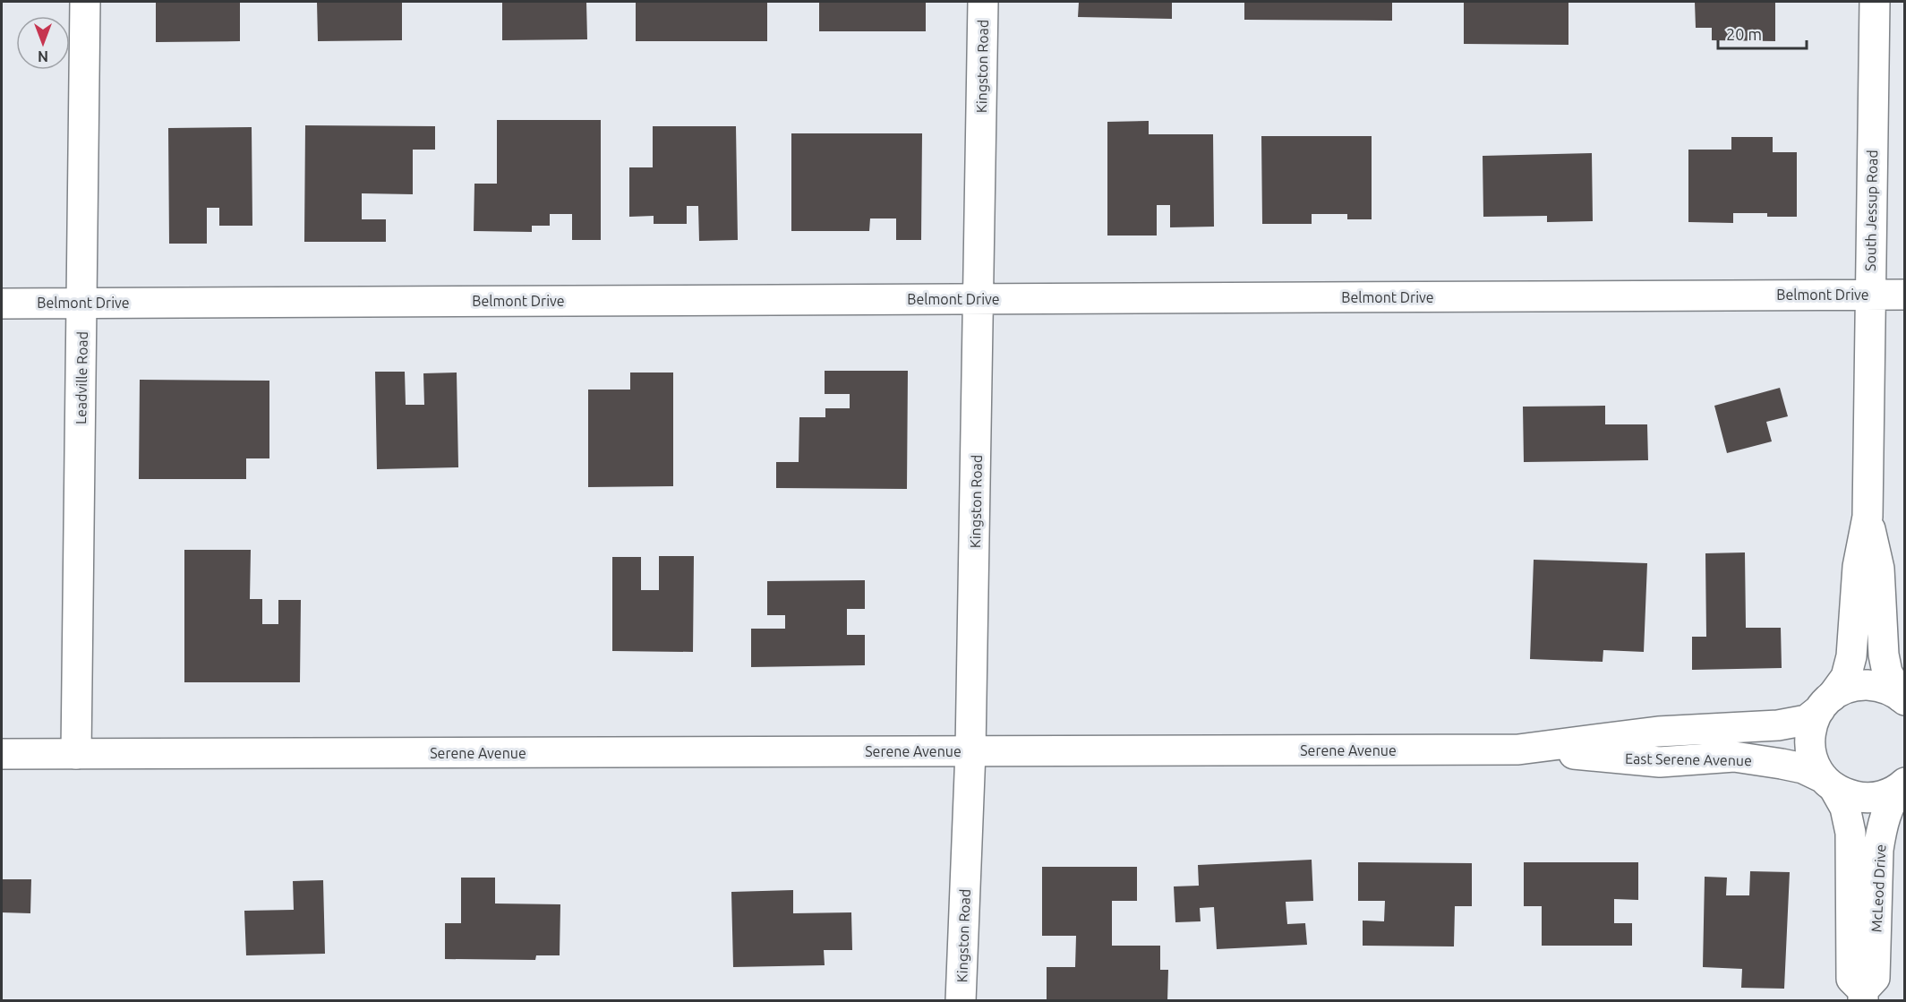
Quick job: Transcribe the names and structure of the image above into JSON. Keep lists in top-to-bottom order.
{
  "streets": {
    "street": [
      "Kingston Road",
      "South Jessup Road",
      "Belmont Drive",
      "Leadville Road",
      "Serene Avenue",
      "East Serene Avenue",
      "McLeod Drive"
    ]
  },
  "crossings": [
    ["Kingston Road", "Belmont Drive"],
    ["Kingston Road", "Serene Avenue"],
    ["South Jessup Road", "Belmont Drive"],
    ["South Jessup Road", "Serene Avenue"],
    ["South Jessup Road", "McLeod Drive"],
    ["Belmont Drive", "Leadville Road"],
    ["Leadville Road", "Serene Avenue"],
    ["Serene Avenue", "East Serene Avenue"],
    ["Serene Avenue", "McLeod Drive"],
    ["East Serene Avenue", "McLeod Drive"]
  ],
  "scale_bar": "20 m",
  "north": "bottom"
}
